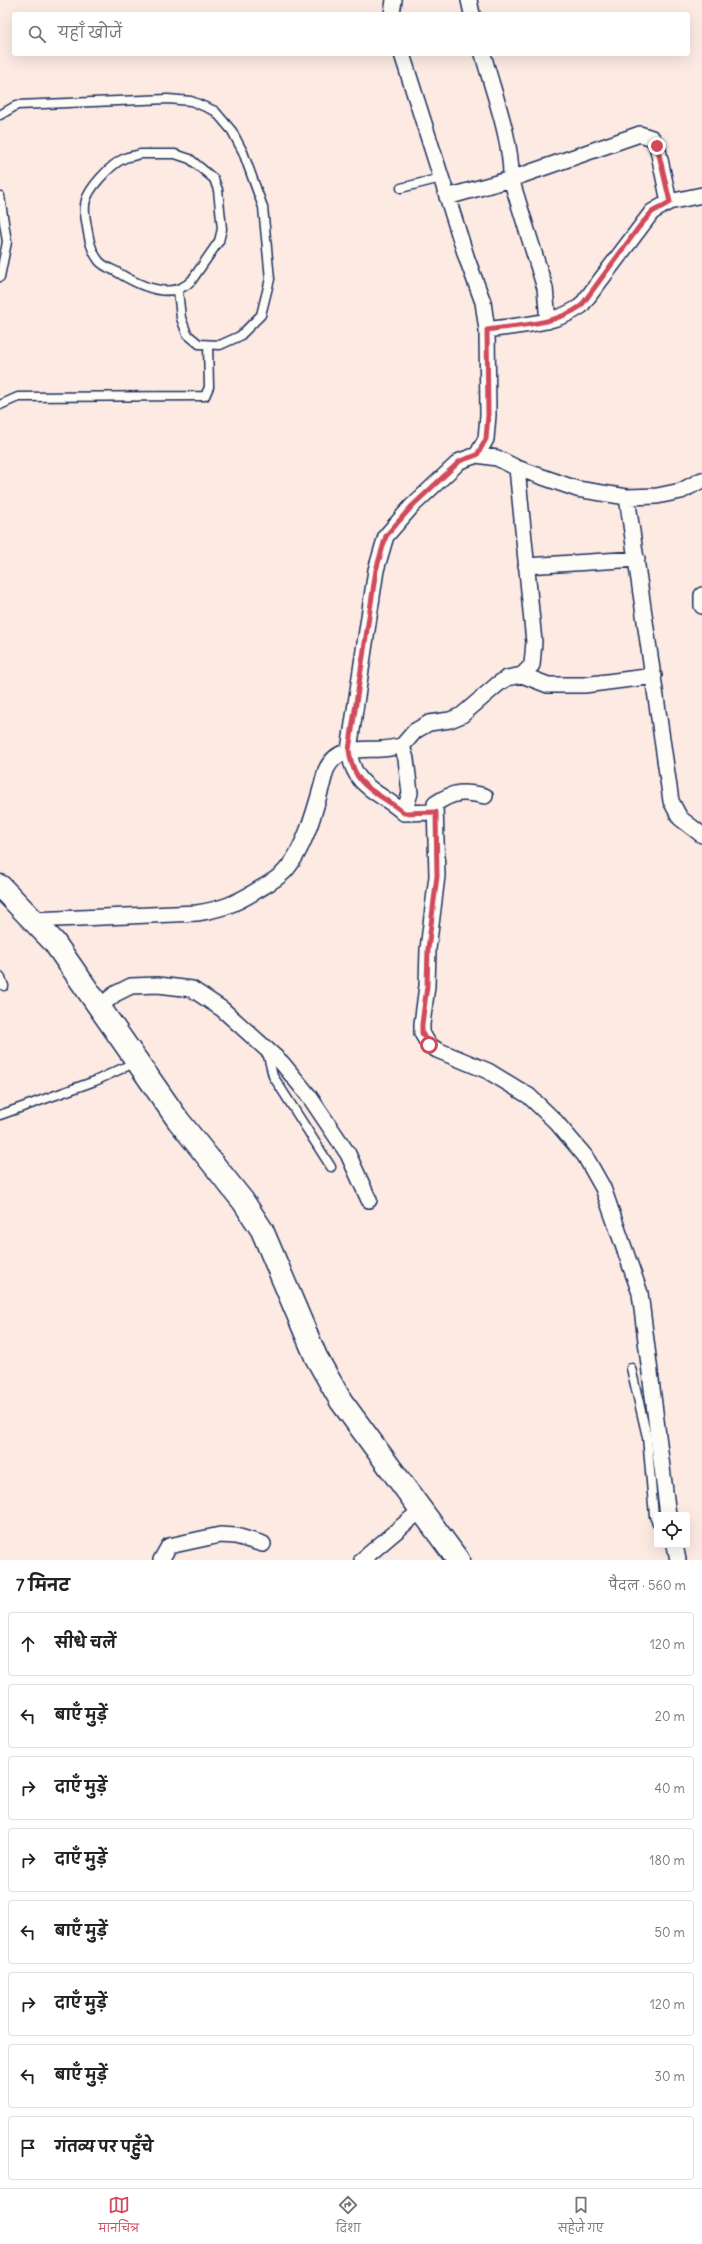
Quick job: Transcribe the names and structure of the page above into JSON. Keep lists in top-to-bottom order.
{
  "page": {
    "search": "यहाँ खोजें",
    "heading": ["7 मिनट", "पैदल · 560 m"],
    "list": [
      ["सीधे चलें", "120 m"],
      ["बाएँ मुड़ें", "20 m"],
      ["दाएँ मुड़ें", "40 m"],
      ["दाएँ मुड़ें", "180 m"],
      ["बाएँ मुड़ें", "50 m"],
      ["दाएँ मुड़ें", "120 m"],
      ["बाएँ मुड़ें", "30 m"],
      "गंतव्य पर पहुँचे"
    ],
    "nav": ["मानचित्र", "दिशा", "सहेजे गए"]
  }
}
